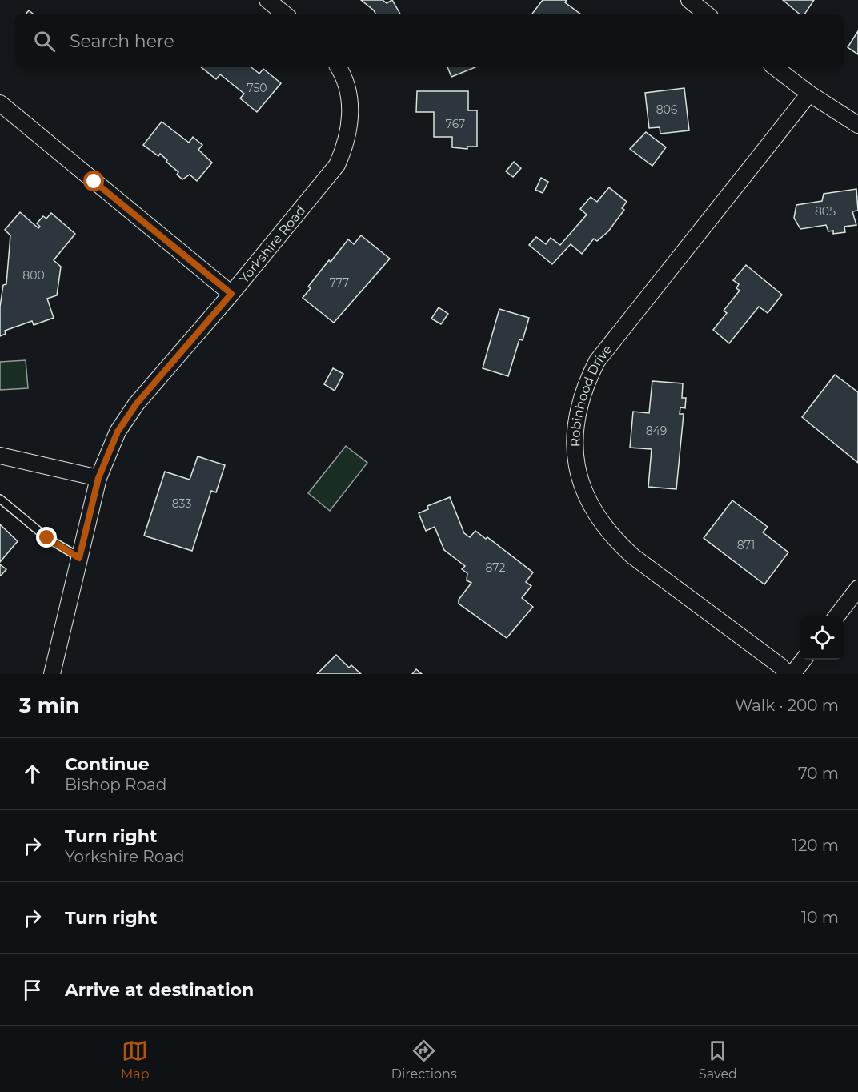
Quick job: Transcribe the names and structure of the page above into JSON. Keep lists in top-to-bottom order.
{
  "streets": {
    "street": ["Yorkshire Road", "Robinhood Drive"]
  },
  "house_numbers": [
    "750",
    "806",
    "767",
    "805",
    "800",
    "777",
    "849",
    "833",
    "871",
    "872"
  ],
  "page": {
    "search": "Search here",
    "heading": ["3 min", "Walk · 200 m"],
    "list": [
      ["Continue", "Bishop Road", "70 m"],
      ["Turn right", "Yorkshire Road", "120 m"],
      ["Turn right", "10 m"],
      "Arrive at destination"
    ],
    "nav": ["Map", "Directions", "Saved"]
  }
}
